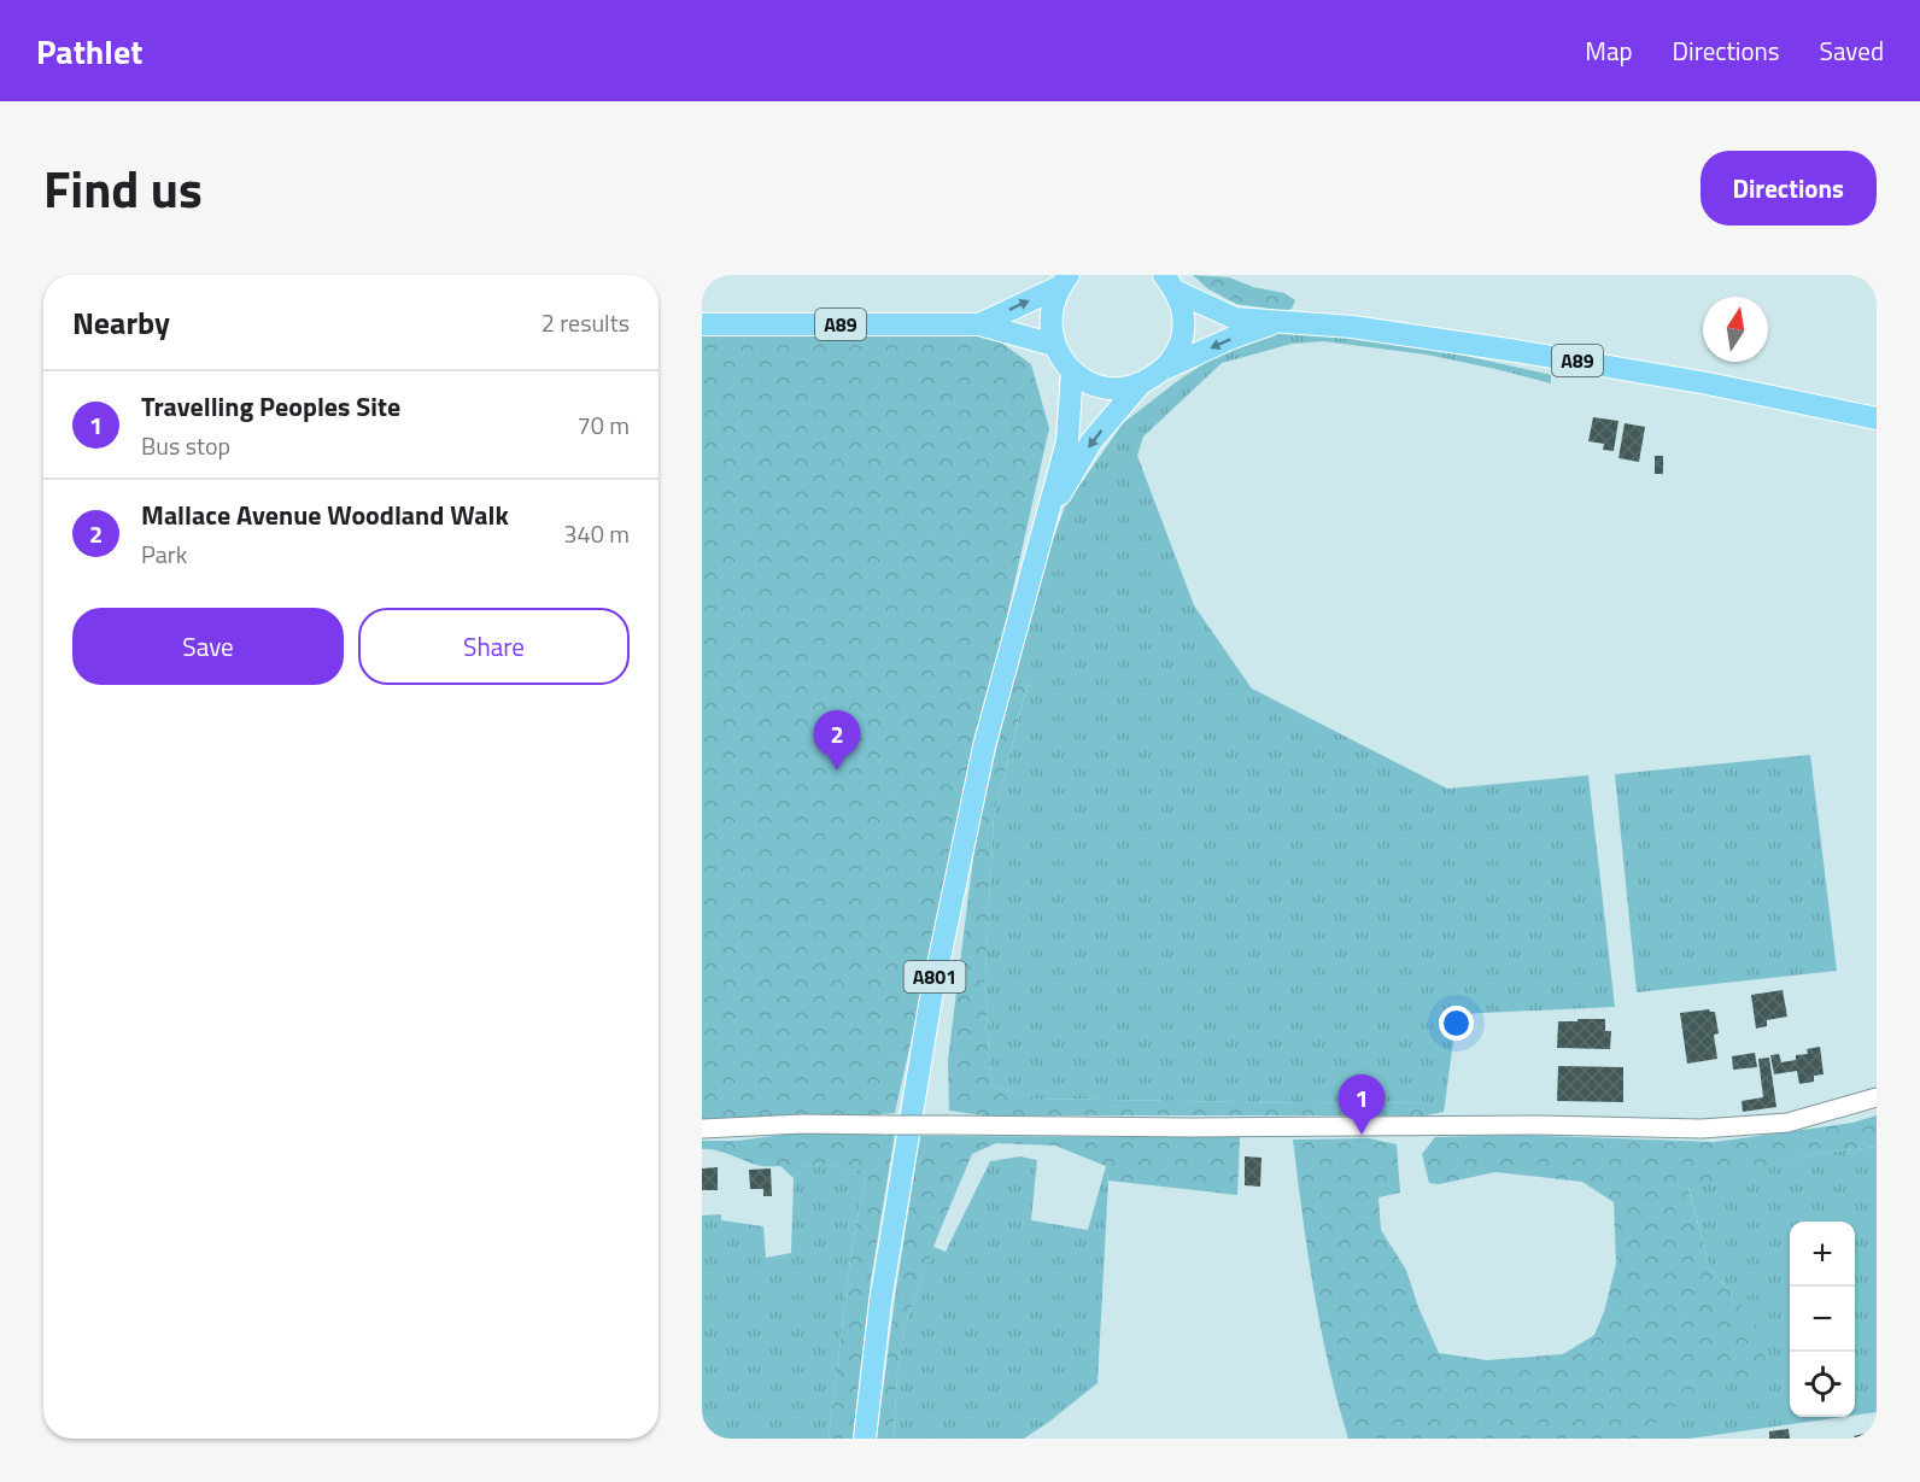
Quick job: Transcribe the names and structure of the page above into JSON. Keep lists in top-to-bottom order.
{
  "streets": {
    "main road": ["A89", "A801"]
  },
  "crossings": [
    ["A89", "A801"]
  ],
  "north": "top",
  "page": {
    "header": "Pathlet",
    "nav": ["Map", "Directions", "Saved"],
    "title": "Find us",
    "buttons": [
      "Directions",
      ["Save", "Share"]
    ],
    "heading": ["Nearby", "2 results"],
    "list": [
      {
        "mark": "1",
        "name": "Travelling Peoples Site",
        "note": "Bus stop",
        "value": "70 m"
      },
      {
        "mark": "2",
        "name": "Mallace Avenue Woodland Walk",
        "note": "Park",
        "value": "340 m"
      }
    ],
    "pins": ["2", "1"],
    "map_buttons": ["+", "−"]
  }
}
